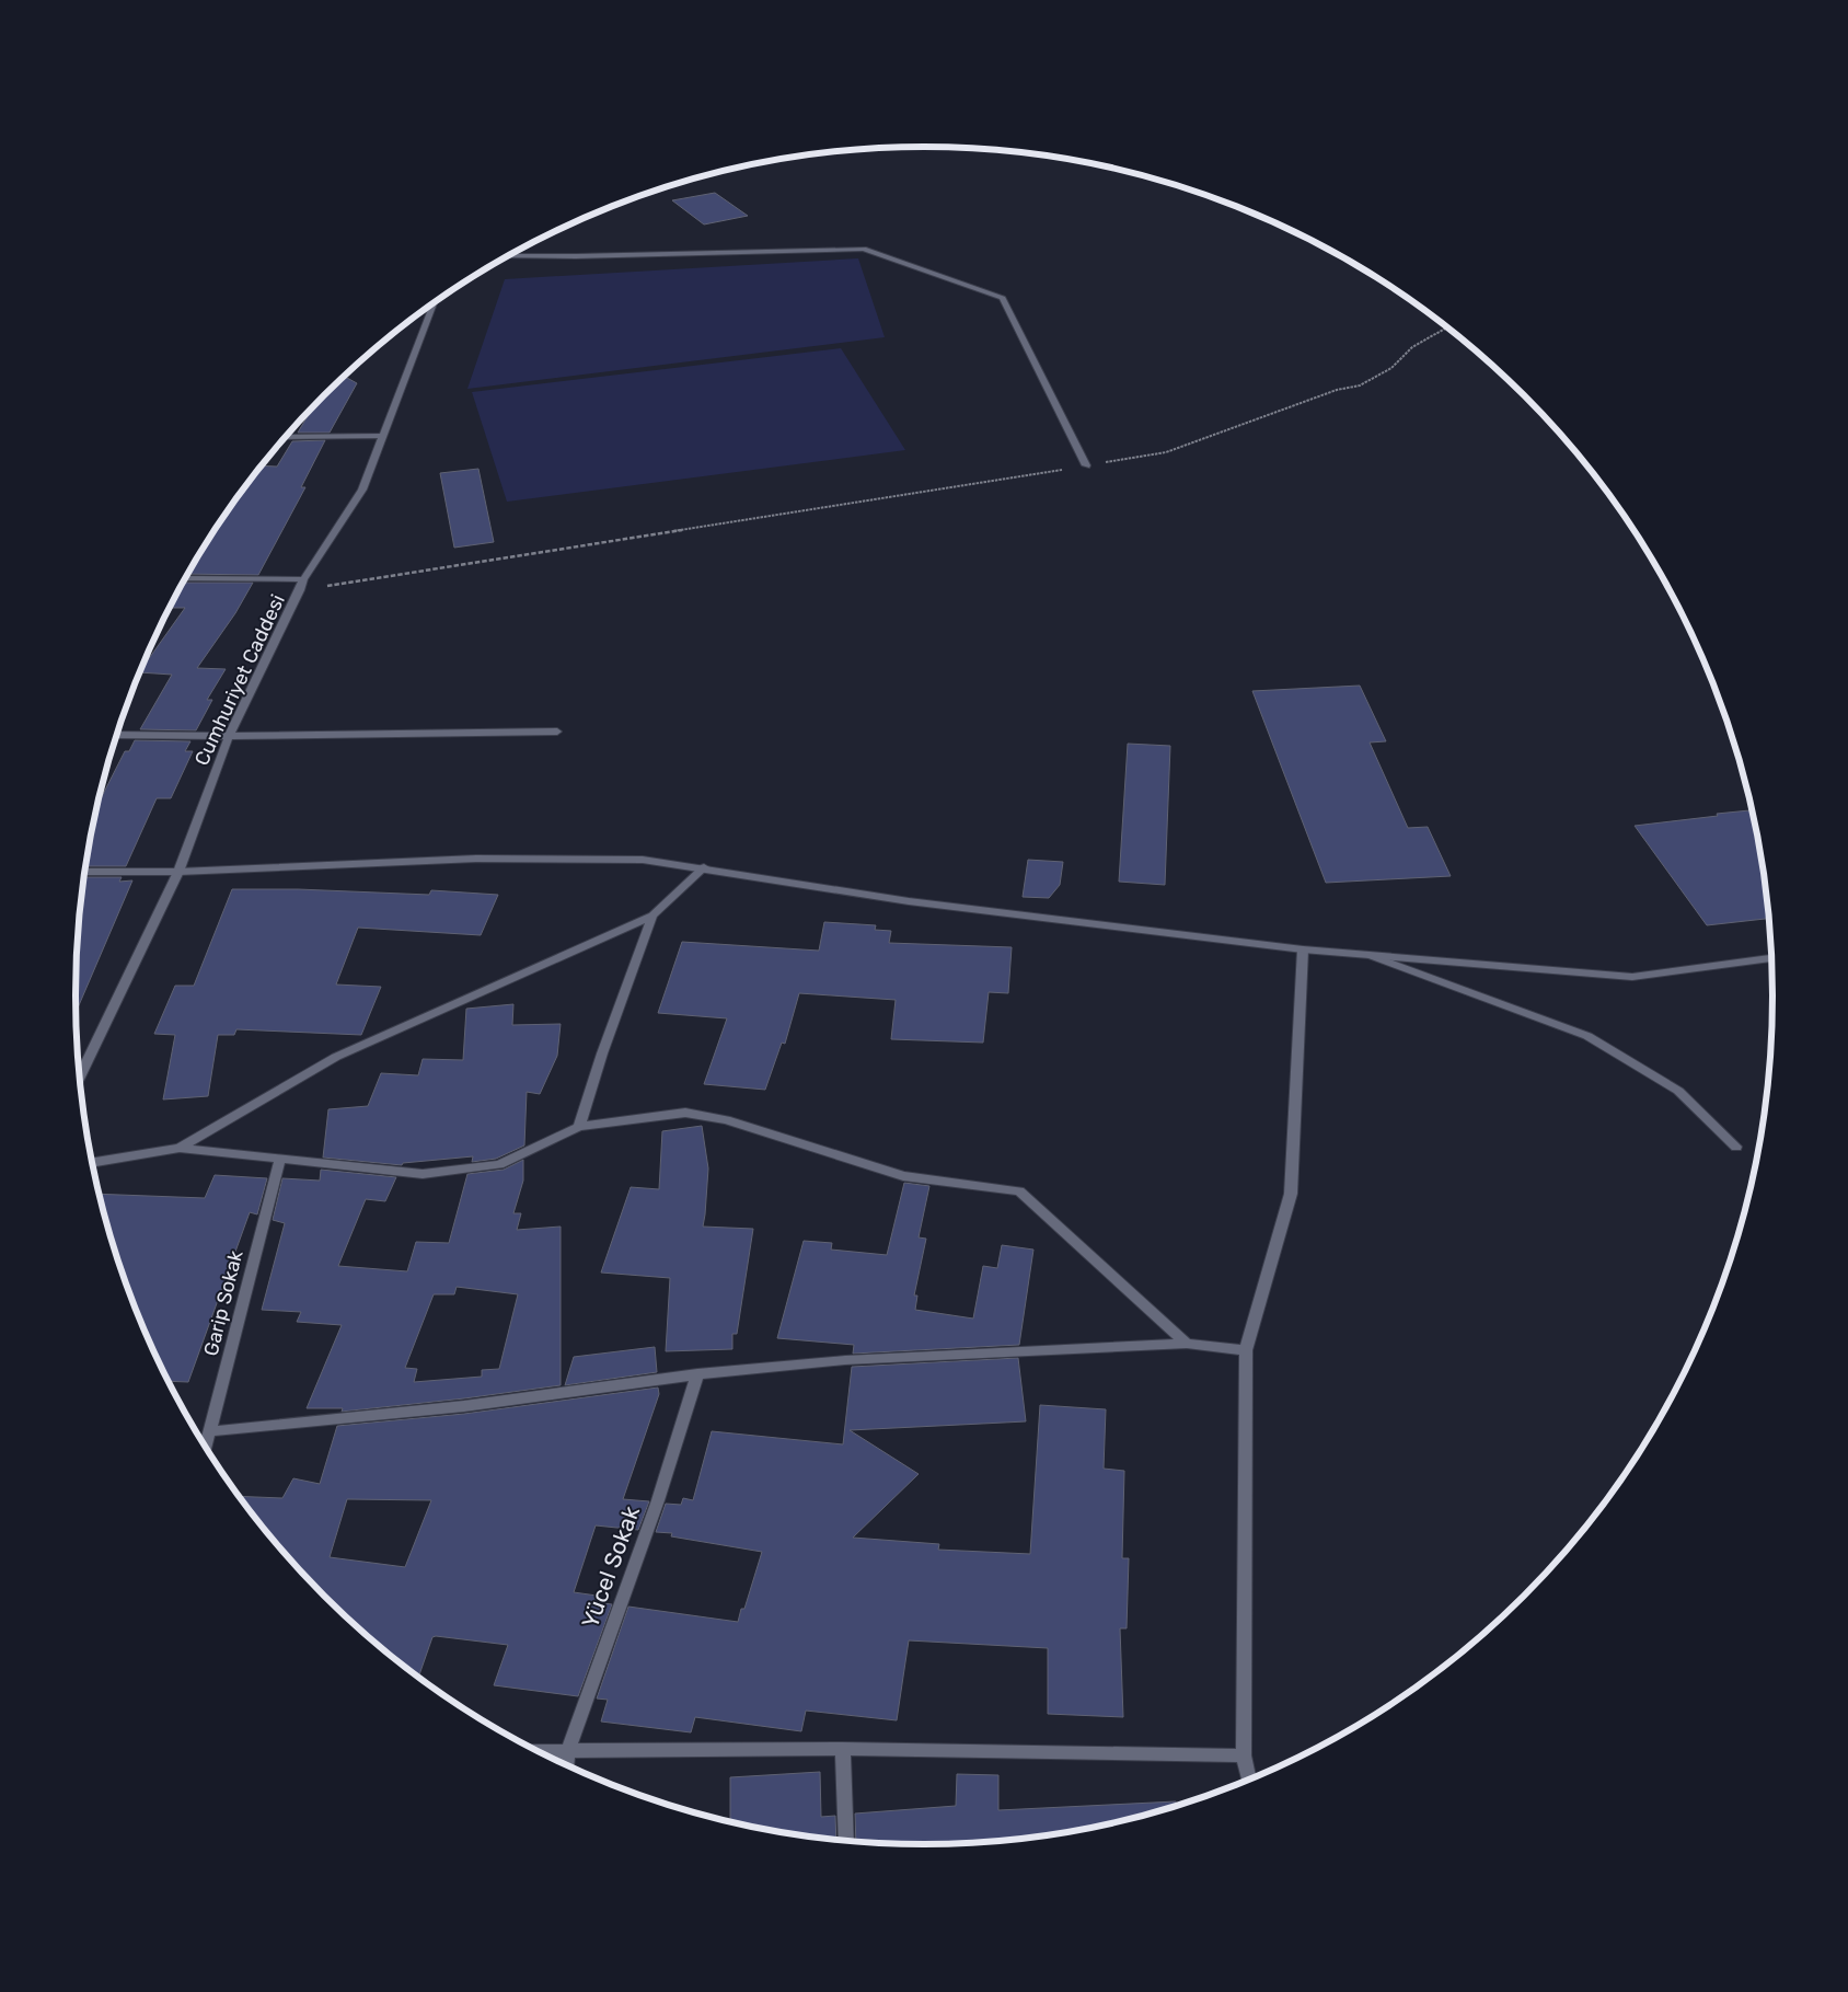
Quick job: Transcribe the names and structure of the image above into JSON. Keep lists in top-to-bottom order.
{
  "streets": {
    "street": ["Cumhuriyet Caddesi", "Garip Sokak", "Yücel Sokak"]
  }
}
